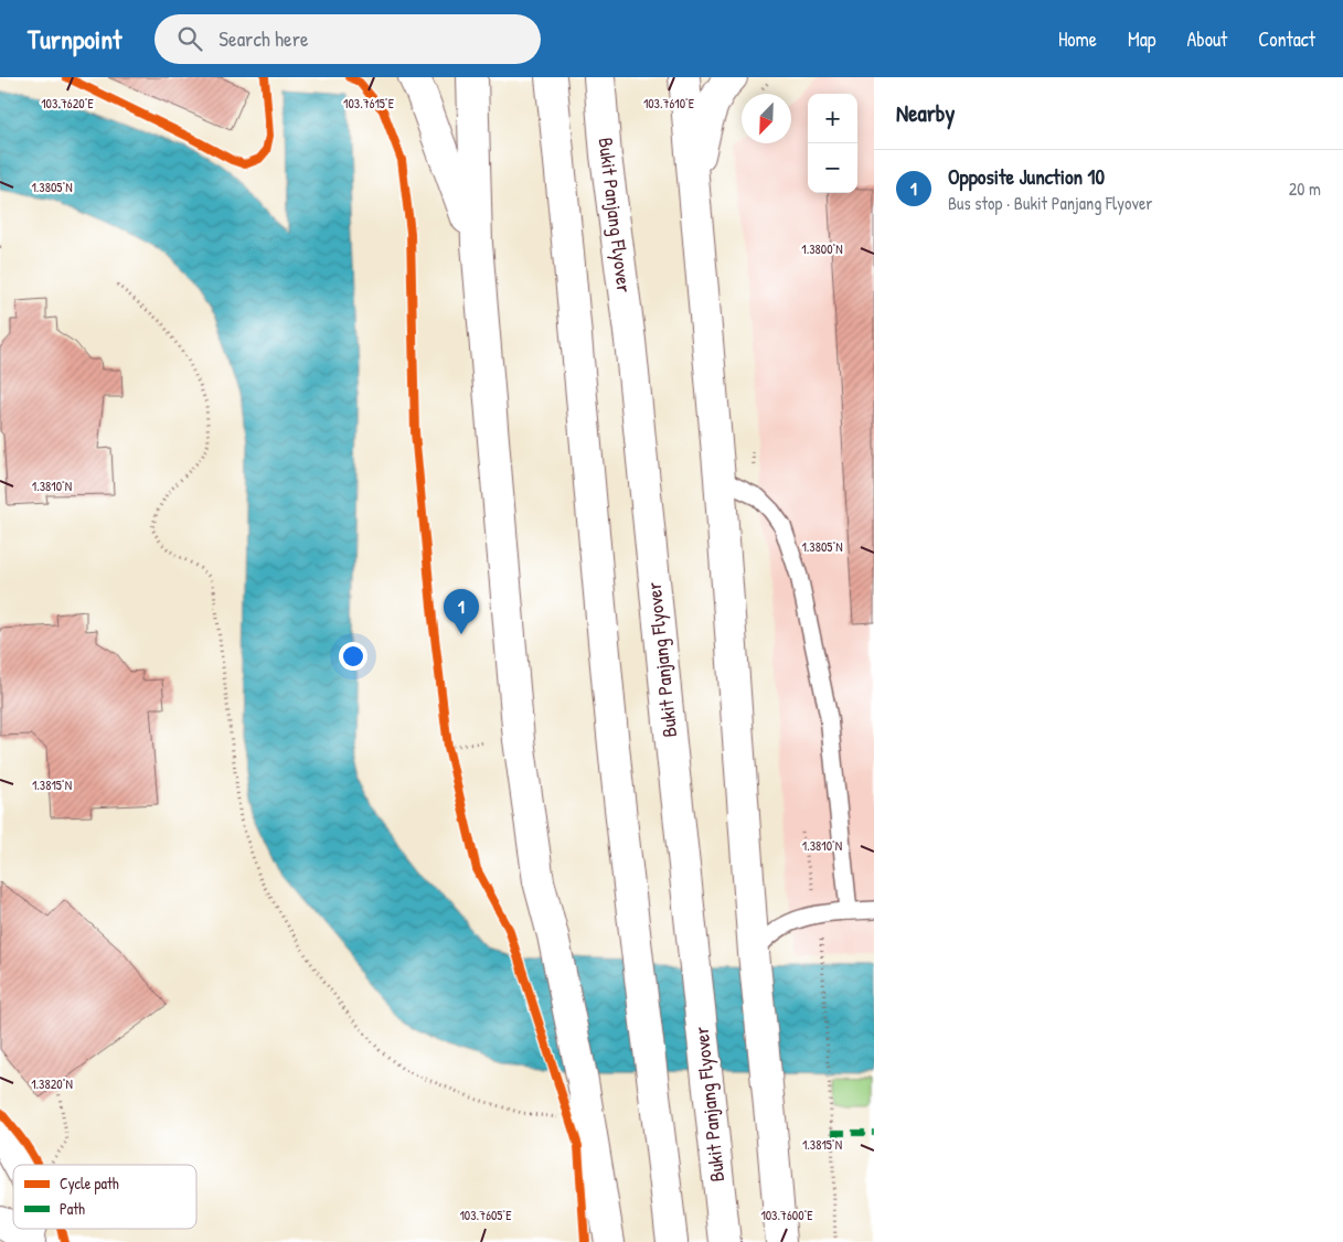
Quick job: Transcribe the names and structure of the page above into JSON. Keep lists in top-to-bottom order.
{
  "streets": {
    "main road": ["Bukit Panjang Flyover"]
  },
  "legend": ["Cycle path", "Path"],
  "north": "bottom left",
  "page": {
    "header": "Turnpoint",
    "search": "Search here",
    "nav": [
      "Home",
      "Map",
      "About",
      "Contact"
    ],
    "heading": "Nearby",
    "map_buttons": ["+", "−"],
    "list": [
      {
        "mark": "1",
        "name": "Opposite Junction 10",
        "note": "Bus stop · Bukit Panjang Flyover",
        "value": "20 m"
      }
    ],
    "pins": "1"
  },
  "coordinates": [
    "103.7620°E",
    "103.7615°E",
    "103.7610°E",
    "1.3805°N",
    "1.3800°N",
    "1.3810°N",
    "1.3815°N",
    "1.3820°N",
    "103.7605°E",
    "103.7600°E"
  ]
}
